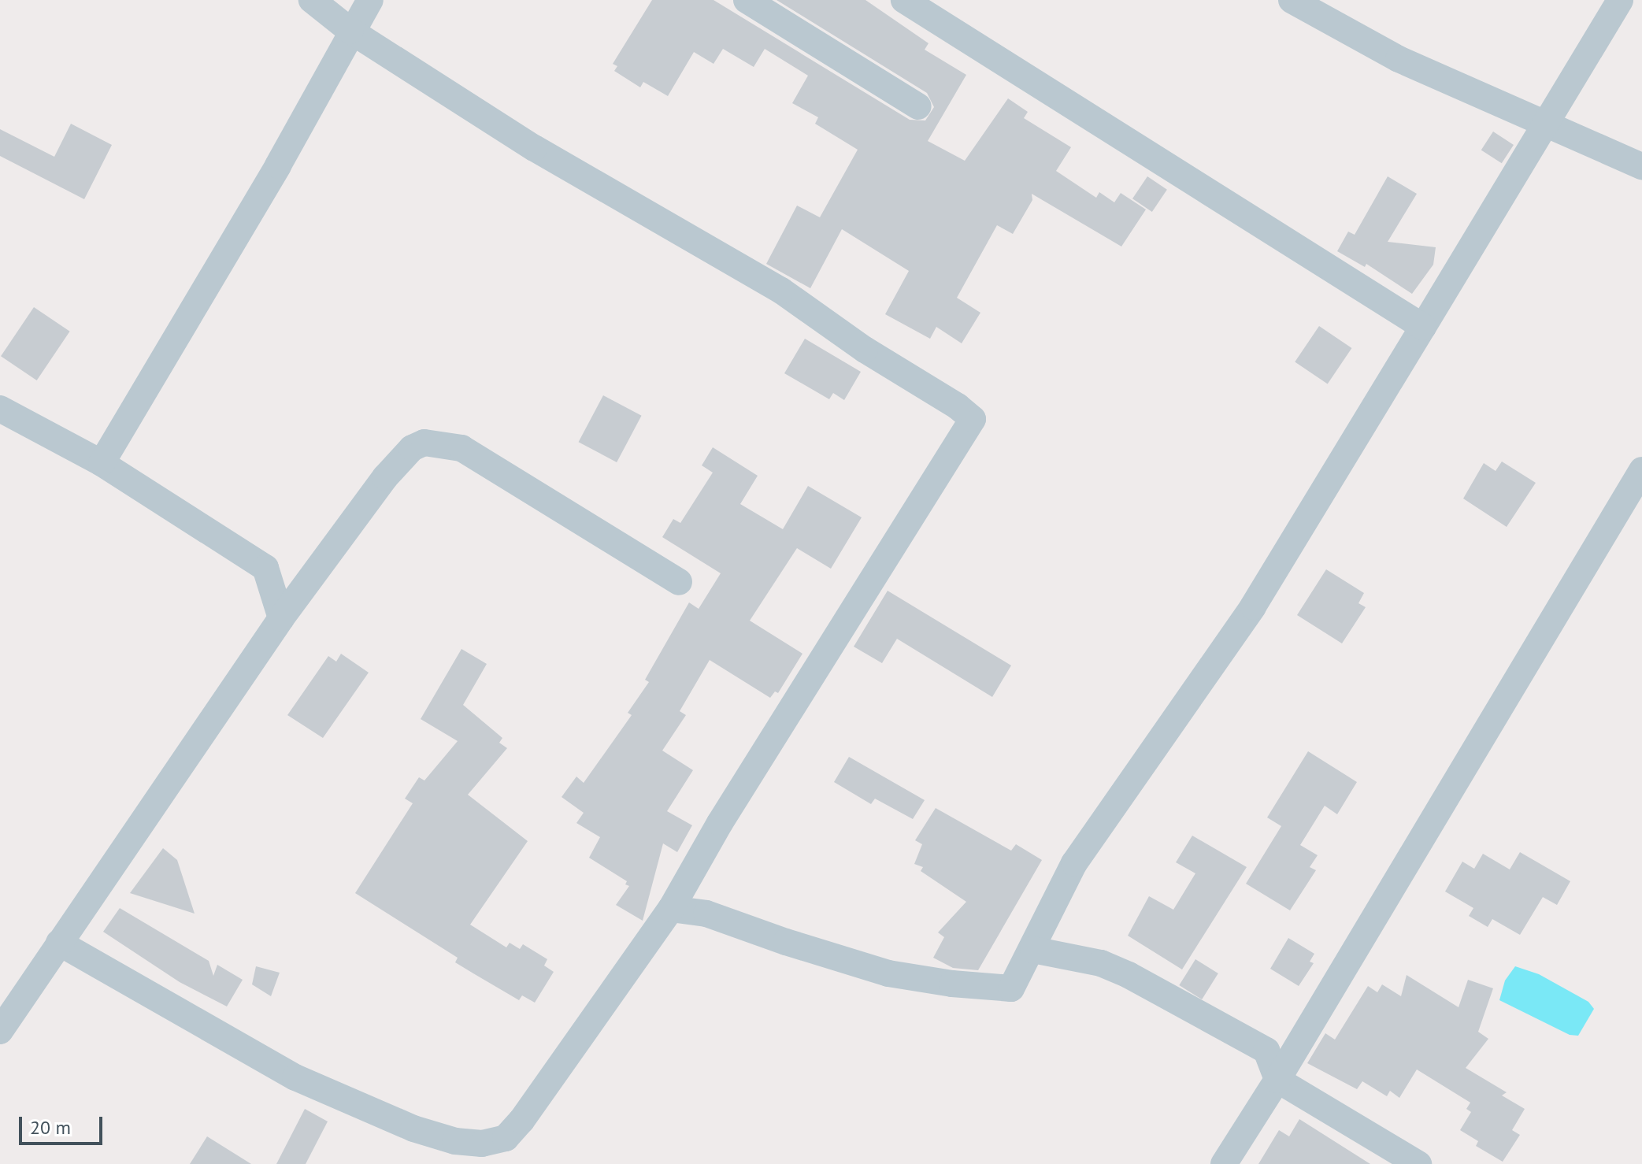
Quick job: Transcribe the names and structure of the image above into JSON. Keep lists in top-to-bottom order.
{
  "scale_bar": "20 m"
}
